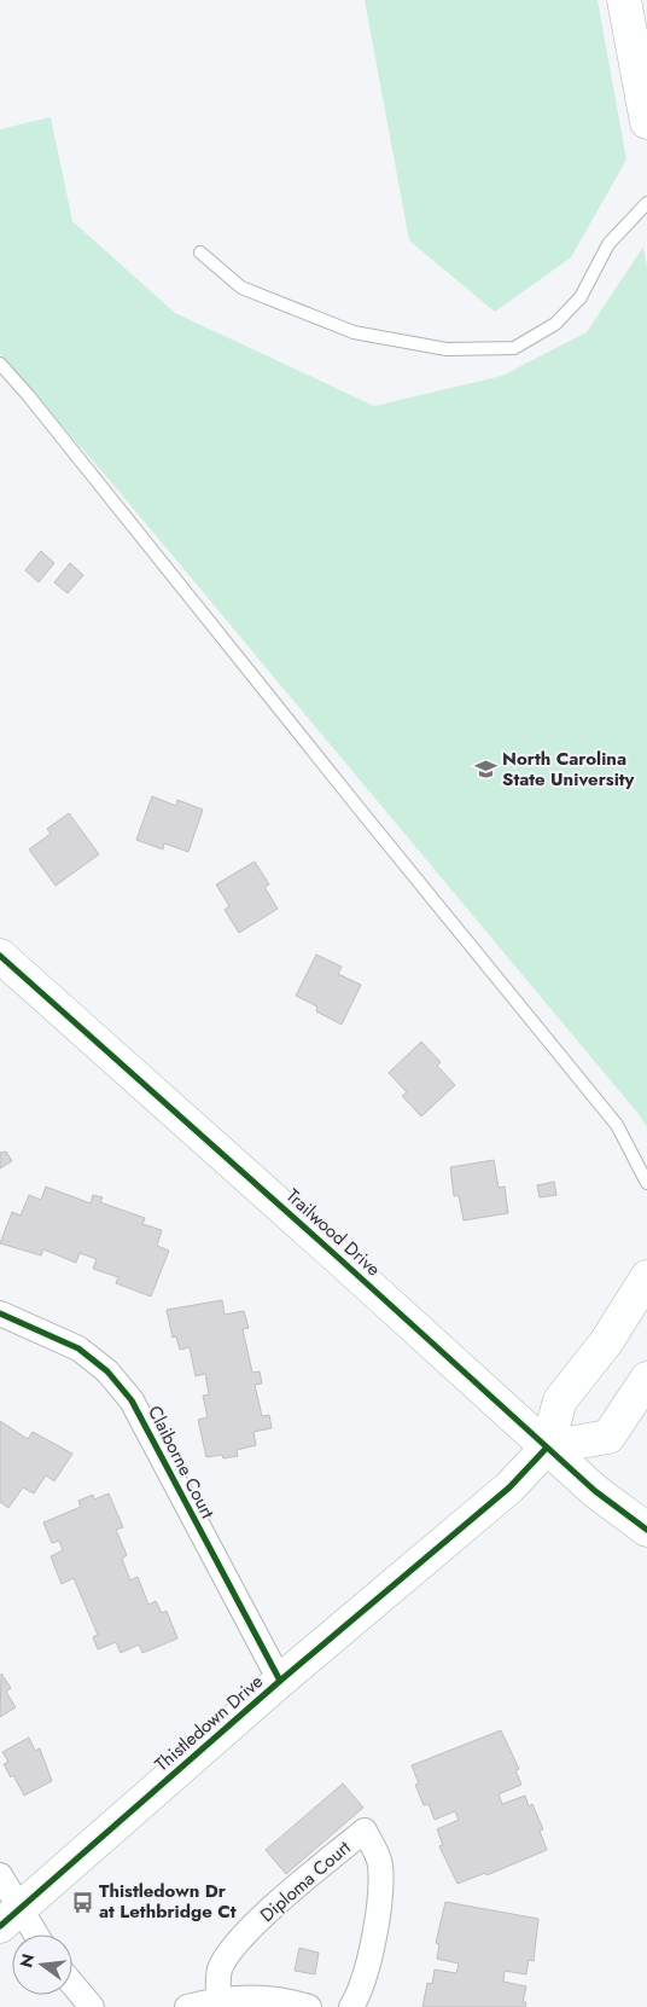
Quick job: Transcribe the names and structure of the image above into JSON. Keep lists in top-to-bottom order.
{
  "streets": {
    "main road": ["Trailwood Drive", "Thistledown Drive"],
    "street": ["Claiborne Court", "Diploma Court"]
  },
  "crossings": [
    ["Trailwood Drive", "Thistledown Drive"],
    ["Claiborne Court", "Thistledown Drive"]
  ],
  "places": {
    "school or university": ["North Carolina State University"],
    "bus stop": ["Thistledown Dr at Lethbridge Ct"]
  },
  "north": "left"
}
